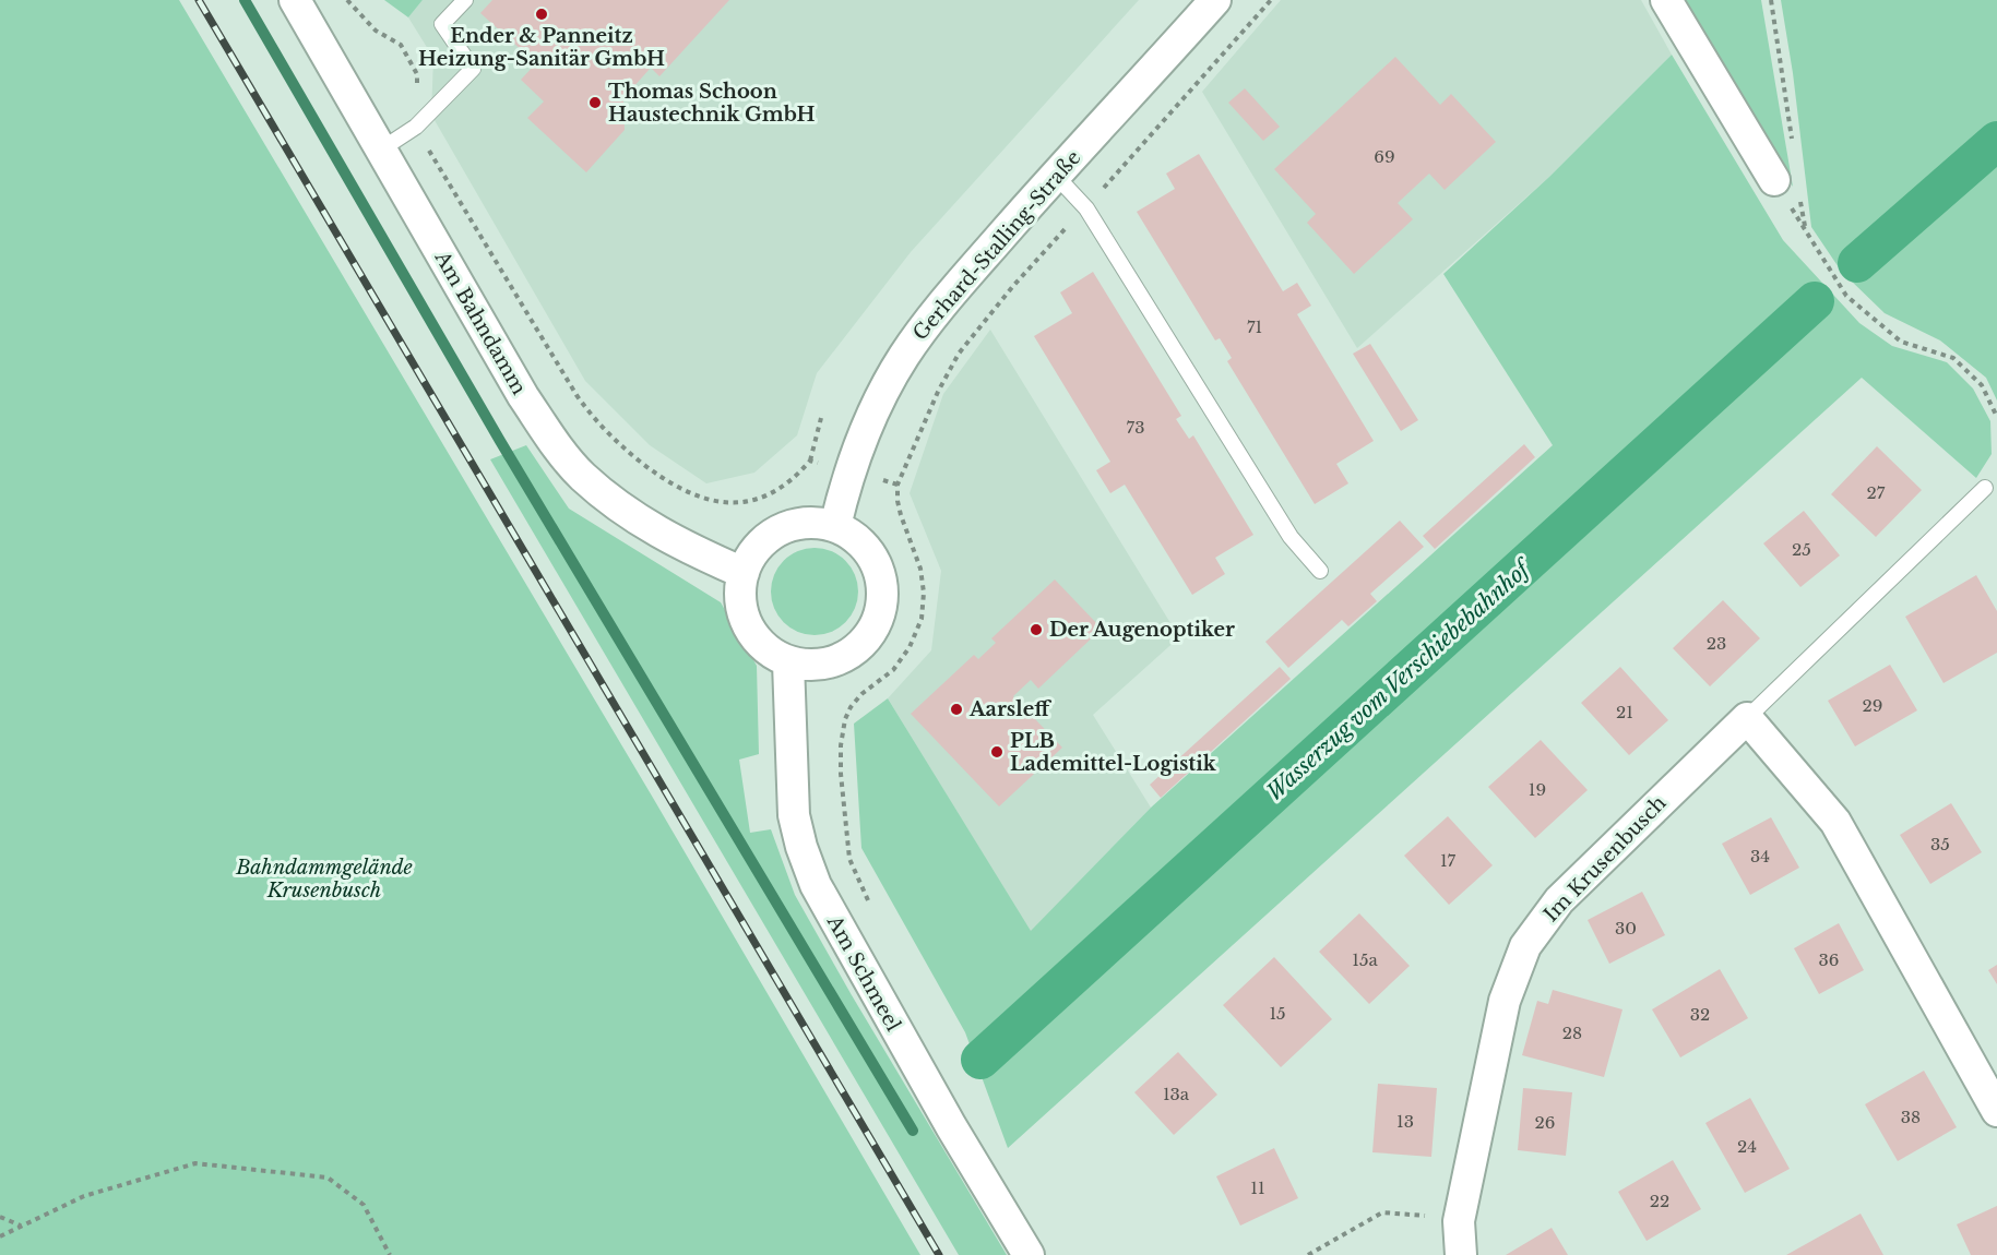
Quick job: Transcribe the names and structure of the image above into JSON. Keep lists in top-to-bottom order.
{
  "streets": {
    "street": [
      "Gerhard-Stalling-Straße",
      "Am Bahndamm",
      "Im Krusenbusch",
      "Am Schmeel"
    ]
  },
  "crossings": [
    ["Gerhard-Stalling-Straße", "Am Bahndamm"],
    ["Gerhard-Stalling-Straße", "Am Schmeel"],
    ["Am Bahndamm", "Am Schmeel"]
  ],
  "water": ["Wasserzug vom Verschiebebahnhof"],
  "parks": ["Bahndammgelände Krusenbusch"],
  "places": [
    "Ender & Panneitz Heizung-Sanitär GmbH",
    "Thomas Schoon Haustechnik GmbH",
    "Der Augenoptiker",
    "Aarsleff",
    "PLB Lademittel-Logistik"
  ],
  "house_numbers": [
    "69",
    "71",
    "73",
    "27",
    "25",
    "23",
    "29",
    "21",
    "19",
    "35",
    "34",
    "17",
    "30",
    "15a",
    "36",
    "15",
    "32",
    "28",
    "13a",
    "38",
    "13",
    "26",
    "24",
    "11",
    "22"
  ]
}
